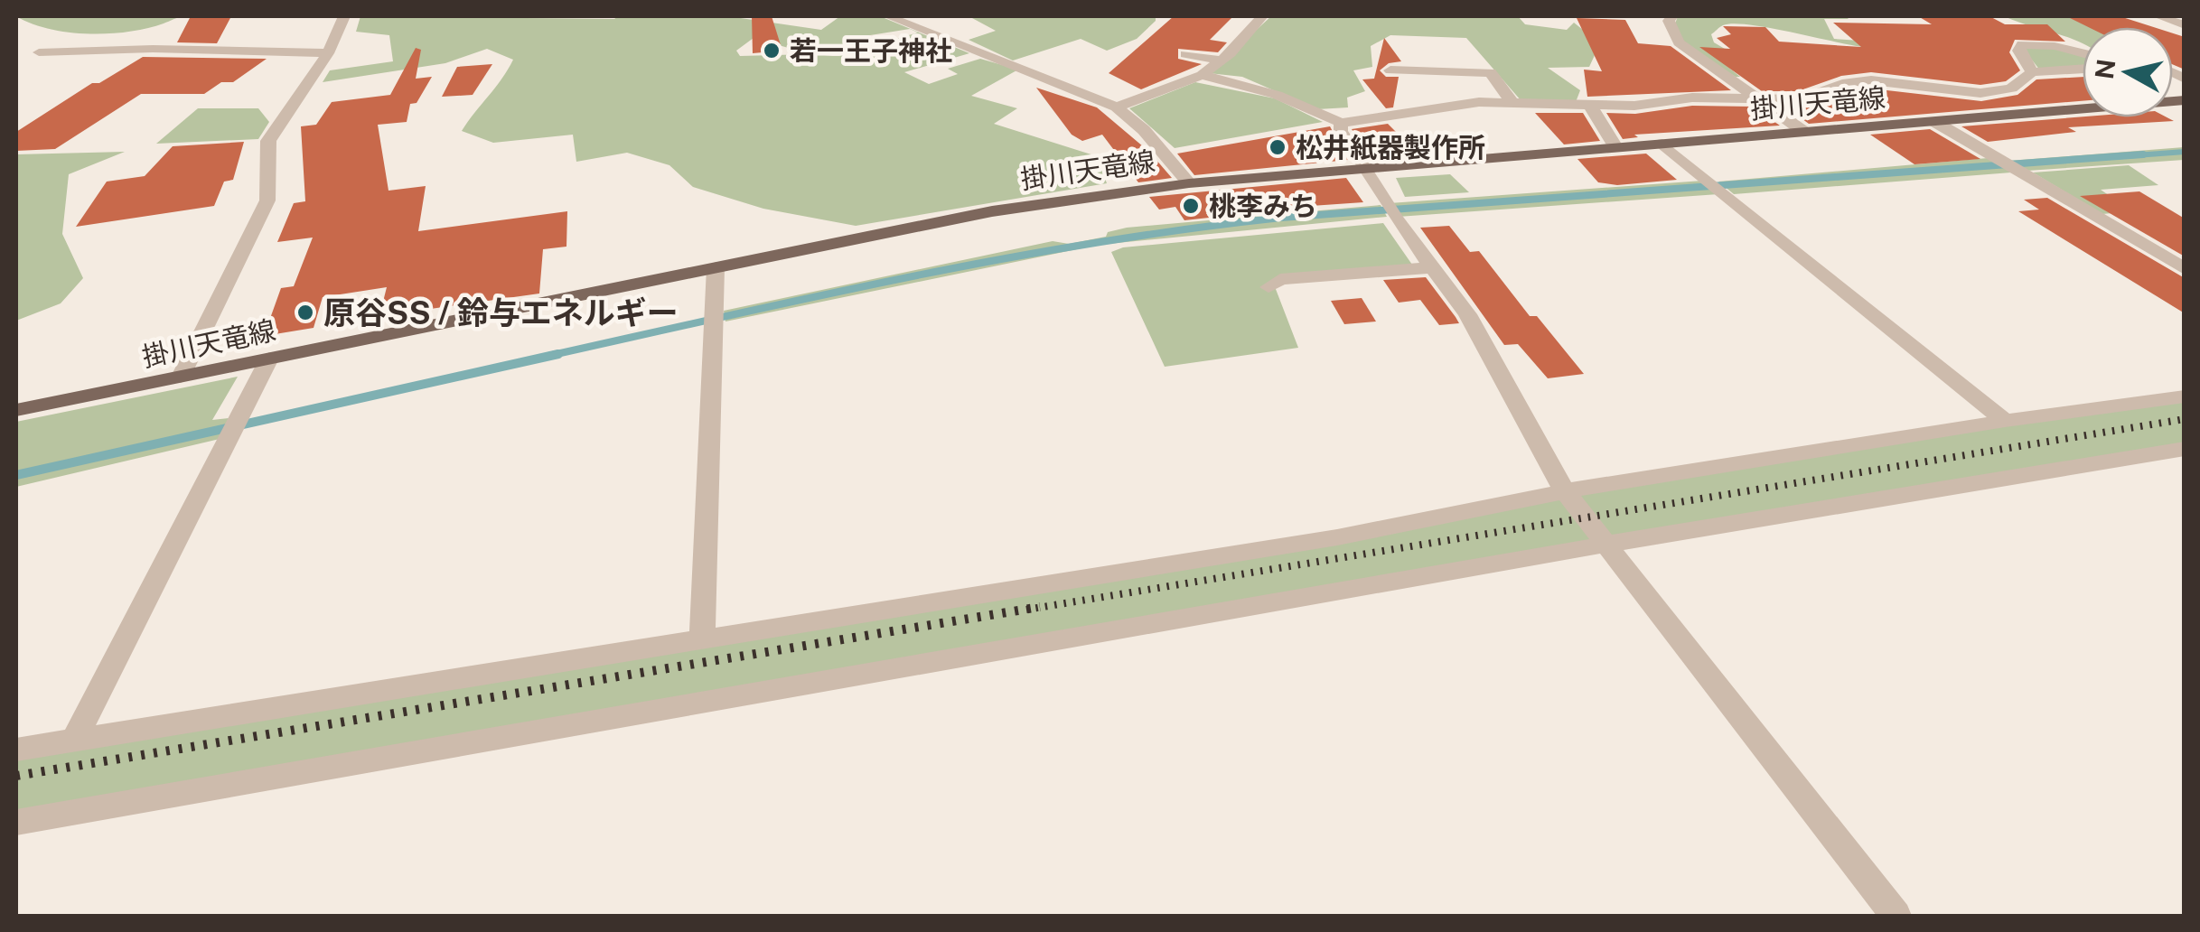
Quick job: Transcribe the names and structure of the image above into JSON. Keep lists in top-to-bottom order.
{
  "streets": {
    "main road": ["掛川天竜線"]
  },
  "places": [
    "若一王子神社",
    "松井紙器製作所",
    "桃李みち",
    "原谷SS / 鈴与エネルギー"
  ],
  "north": "left"
}
